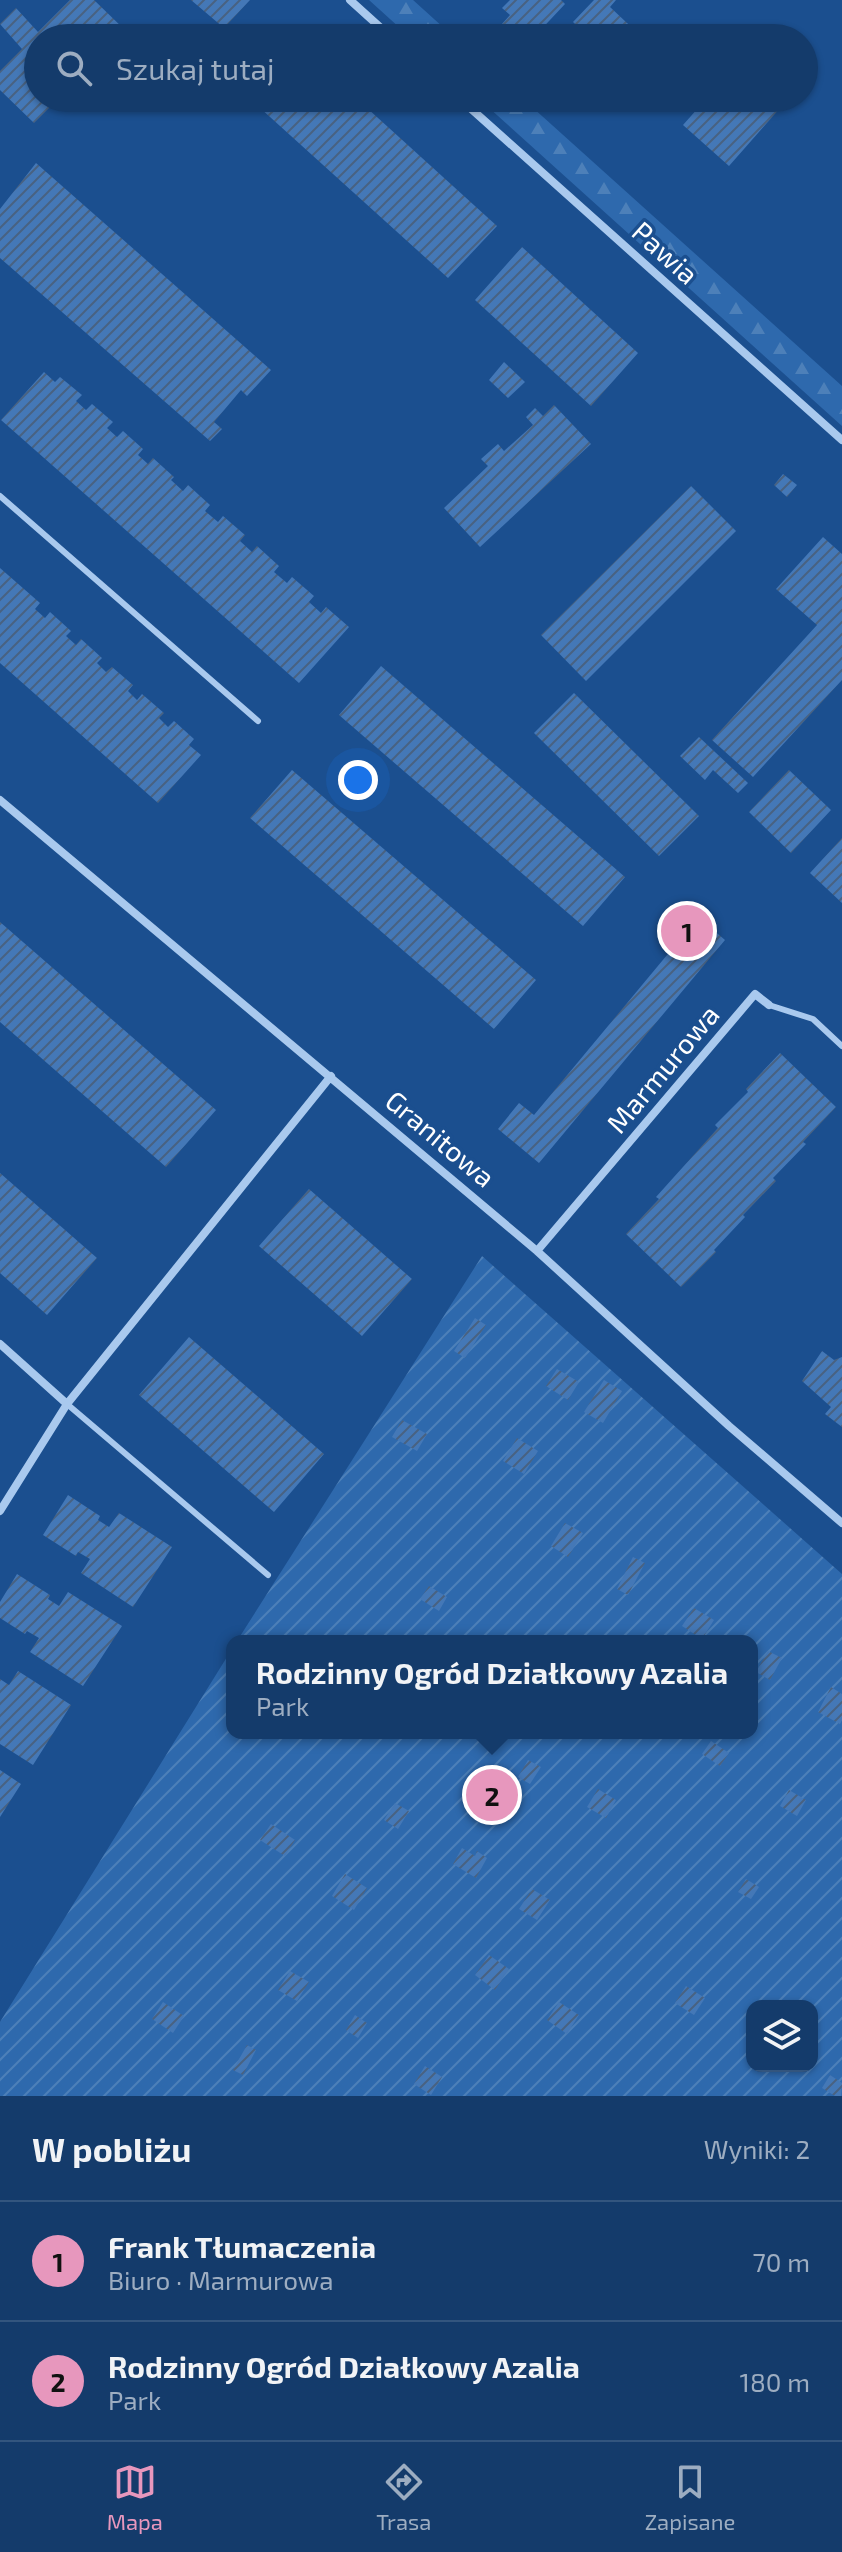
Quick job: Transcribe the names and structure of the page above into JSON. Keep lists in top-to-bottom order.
{
  "streets": {
    "street": ["Pawia", "Marmurowa", "Granitowa"]
  },
  "crossings": [
    ["Marmurowa", "Granitowa"]
  ],
  "page": {
    "search": "Szukaj tutaj",
    "pins": ["1", "2"],
    "popup": ["Rodzinny Ogród Działkowy Azalia", "Park"],
    "heading": ["W pobliżu", "Wyniki: 2"],
    "list": [
      {
        "mark": "1",
        "name": "Frank Tłumaczenia",
        "note": "Biuro · Marmurowa",
        "value": "70 m"
      },
      {
        "mark": "2",
        "name": "Rodzinny Ogród Działkowy Azalia",
        "note": "Park",
        "value": "180 m"
      }
    ],
    "nav": ["Mapa", "Trasa", "Zapisane"]
  }
}
